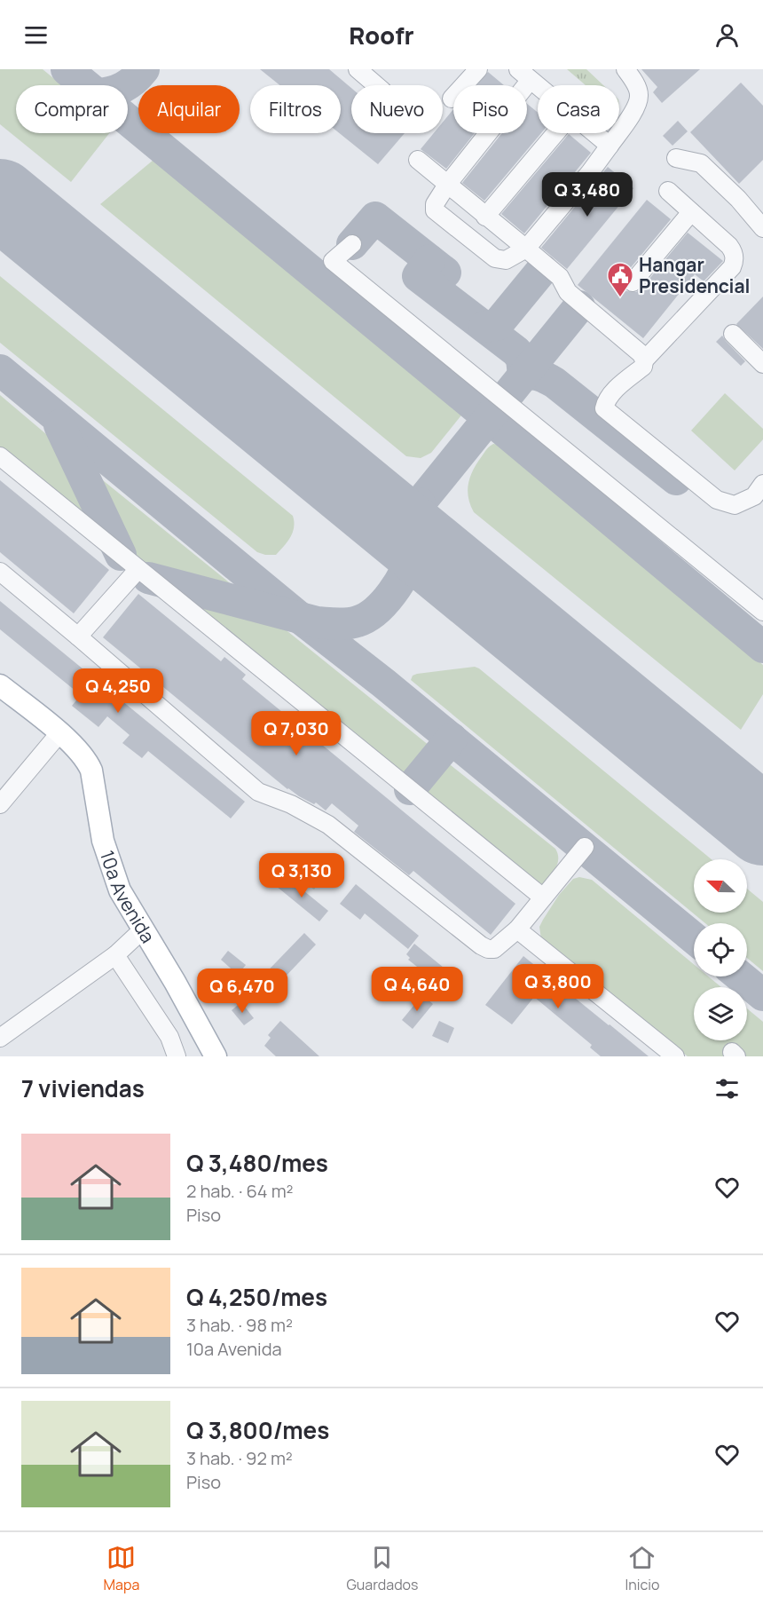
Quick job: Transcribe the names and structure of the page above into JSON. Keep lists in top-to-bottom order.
{
  "streets": {
    "main road": ["10a Avenida"]
  },
  "places": {
    "public building": ["Hangar Presidencial"]
  },
  "north": "left",
  "page": {
    "header": "Roofr",
    "chip": [
      "Comprar",
      "Alquilar",
      "Filtros",
      "Nuevo",
      "Piso",
      "Casa"
    ],
    "price": [
      "Q 3,480",
      "Q 4,250",
      "Q 7,030",
      "Q 3,130",
      "Q 3,800",
      "Q 4,640",
      "Q 6,470"
    ],
    "heading": "7 viviendas",
    "list": [
      {
        "name": "Q 3,480/mes",
        "note": "2 hab. · 64 m² · Piso"
      },
      {
        "name": "Q 4,250/mes",
        "note": "3 hab. · 98 m² · 10a Avenida"
      },
      {
        "name": "Q 3,800/mes",
        "note": "3 hab. · 92 m² · Piso"
      }
    ],
    "tabs": ["Mapa", "Guardados", "Inicio"]
  }
}
